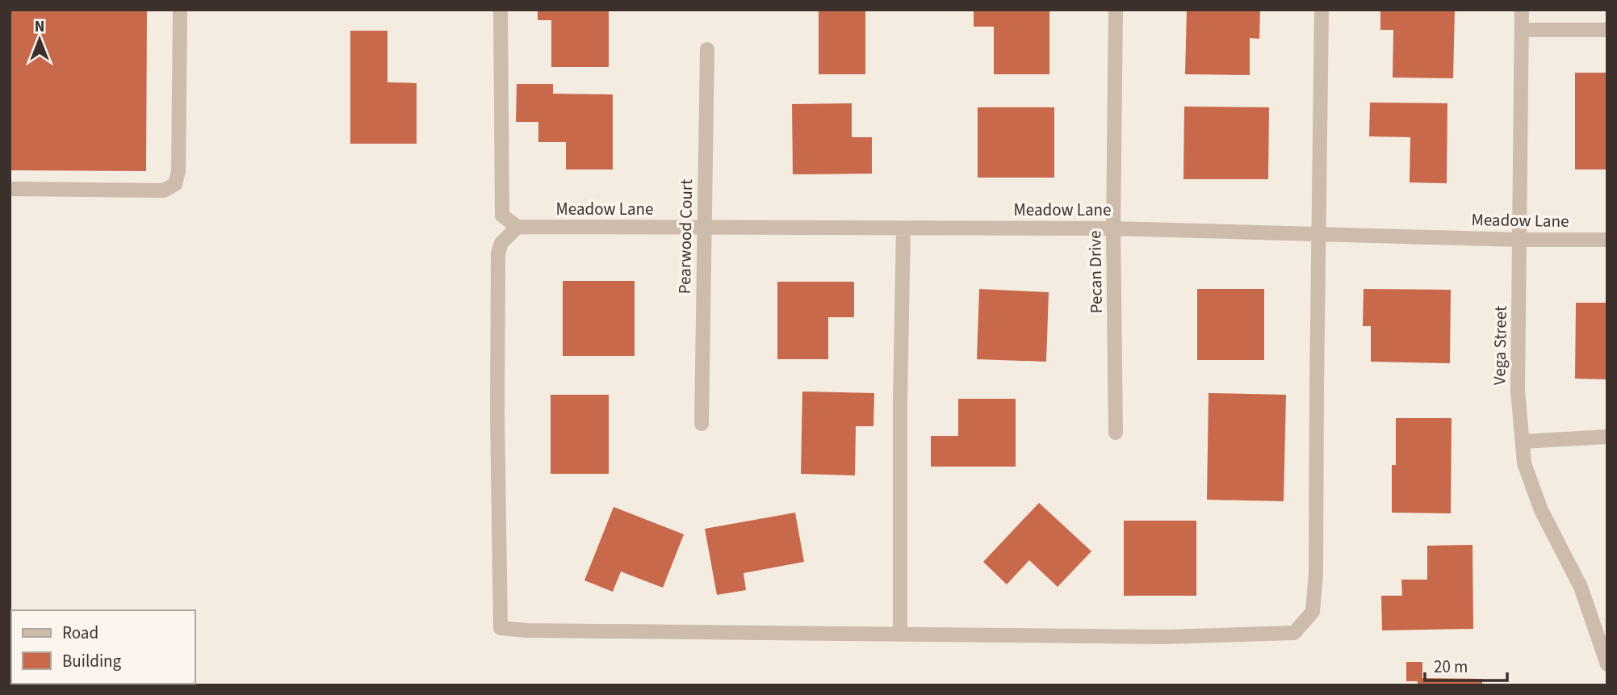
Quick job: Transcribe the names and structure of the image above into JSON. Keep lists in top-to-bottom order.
{
  "streets": {
    "street": [
      "Meadow Lane",
      "Pearwood Court",
      "Pecan Drive",
      "Vega Street"
    ]
  },
  "crossings": [
    ["Meadow Lane", "Pearwood Court"],
    ["Meadow Lane", "Pecan Drive"],
    ["Meadow Lane", "Vega Street"]
  ],
  "legend": ["Road", "Building"],
  "scale_bar": "20 m",
  "north": "top"
}
